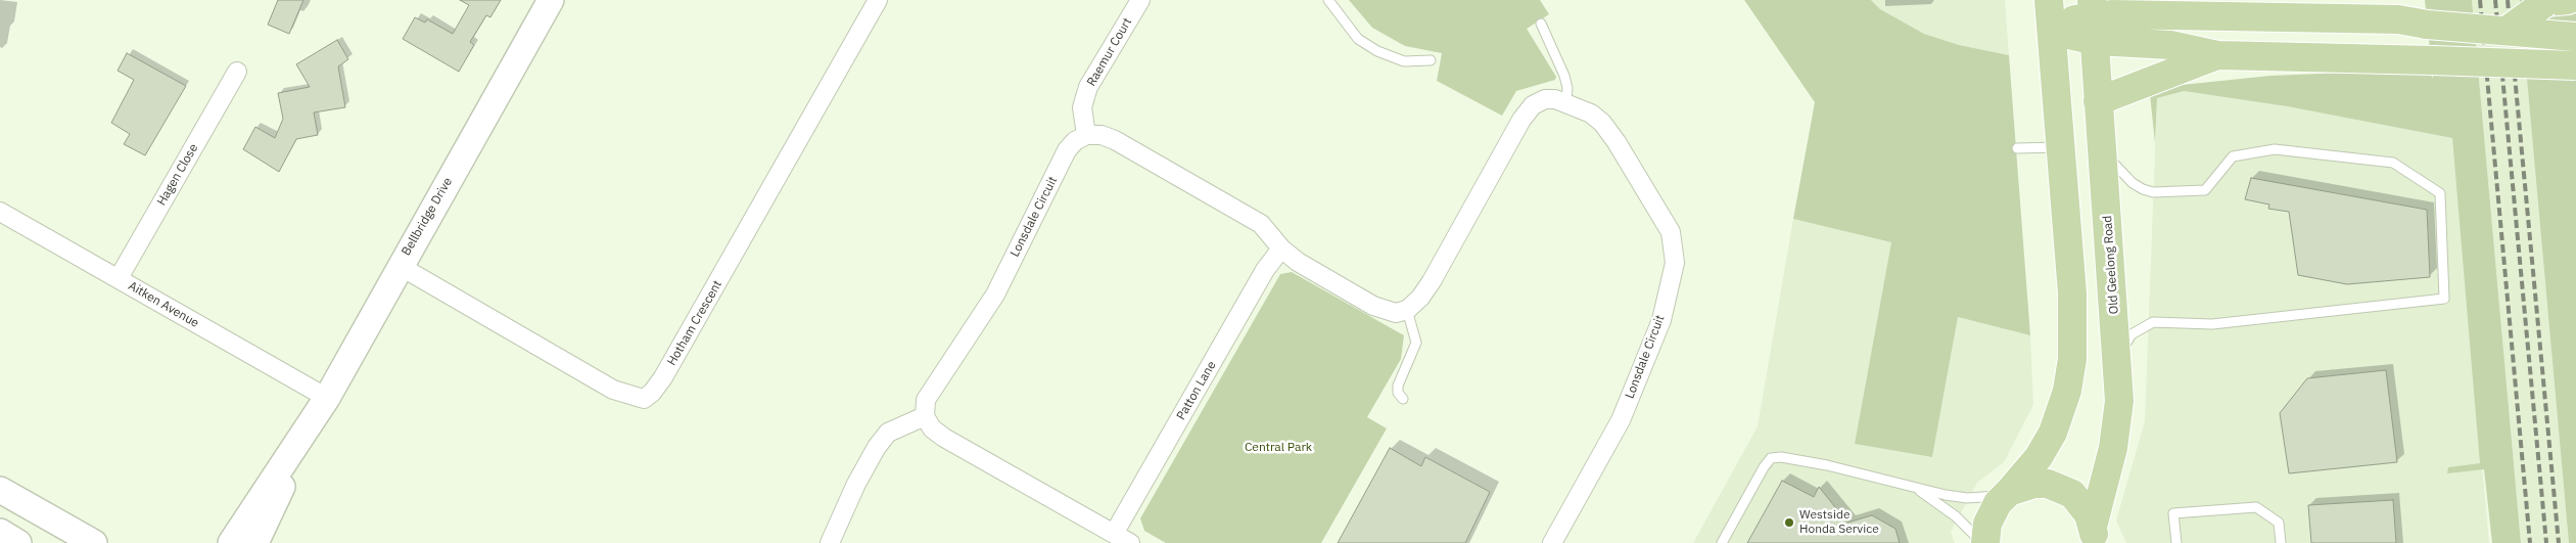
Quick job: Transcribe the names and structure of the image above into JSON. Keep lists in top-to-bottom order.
{
  "streets": {
    "main road": ["Old Geelong Road"],
    "street": [
      "Raemur Court",
      "Hagen Close",
      "Bellbridge Drive",
      "Lonsdale Circuit",
      "Aitken Avenue",
      "Hotham Crescent",
      "Patton Lane"
    ]
  },
  "crossings": [
    ["Raemur Court", "Lonsdale Circuit"],
    ["Hagen Close", "Aitken Avenue"],
    ["Bellbridge Drive", "Aitken Avenue"],
    ["Bellbridge Drive", "Hotham Crescent"]
  ],
  "parks": ["Central Park"],
  "places": ["Westside Honda Service"]
}
